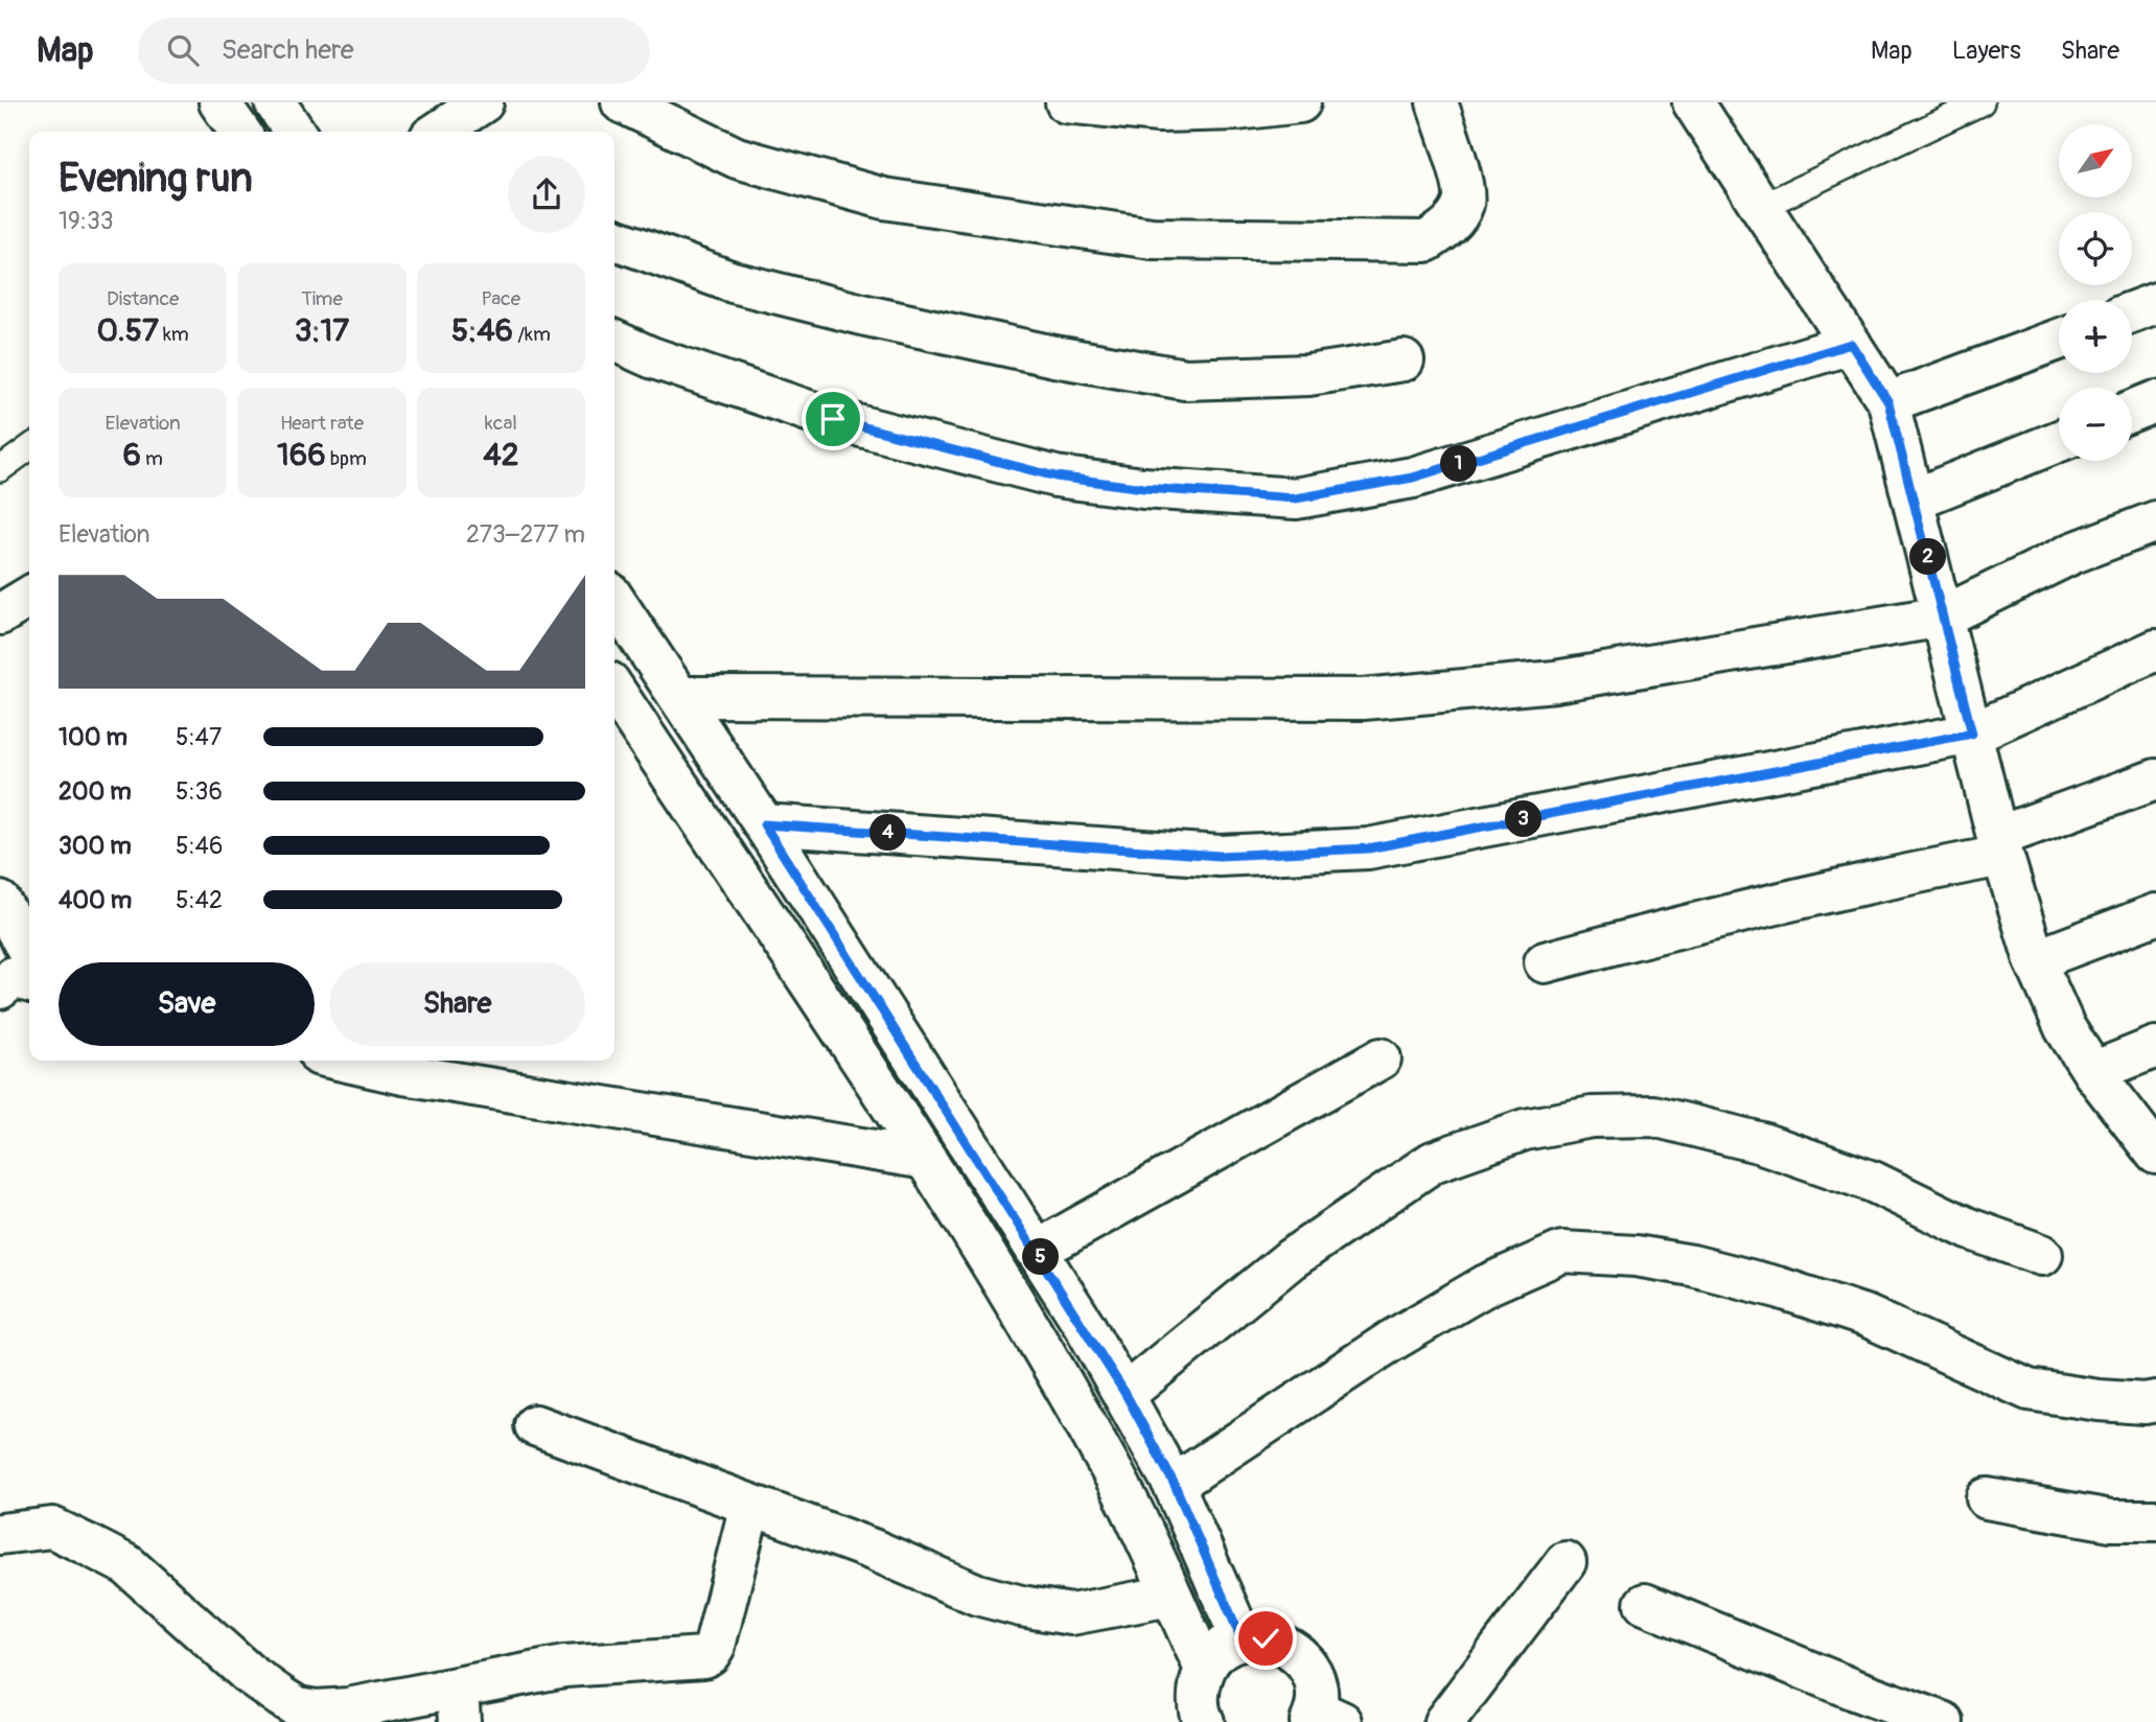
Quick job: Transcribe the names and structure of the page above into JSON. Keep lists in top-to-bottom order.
{
  "north": "top right",
  "page": {
    "header": "Map",
    "search": "Search here",
    "nav": ["Map", "Layers", "Share"],
    "map_buttons": ["+", "−"],
    "heading": ["Evening run", "19:33"],
    "stats": [
      ["Distance", "0.57 km"],
      ["Time", "3:17"],
      ["Pace", "5:46 /km"],
      ["Elevation", "6 m"],
      ["Heart rate", "166 bpm"],
      ["kcal", "42"]
    ],
    "pins": [
      "1",
      "2",
      "3",
      "4",
      "5"
    ],
    "chart": ["Elevation", "273–277 m"],
    "list": [
      {
        "name": "100 m",
        "note": "5:47"
      },
      {
        "name": "200 m",
        "note": "5:36"
      },
      {
        "name": "300 m",
        "note": "5:46"
      },
      {
        "name": "400 m",
        "note": "5:42"
      }
    ],
    "buttons": ["Save", "Share"]
  }
}
